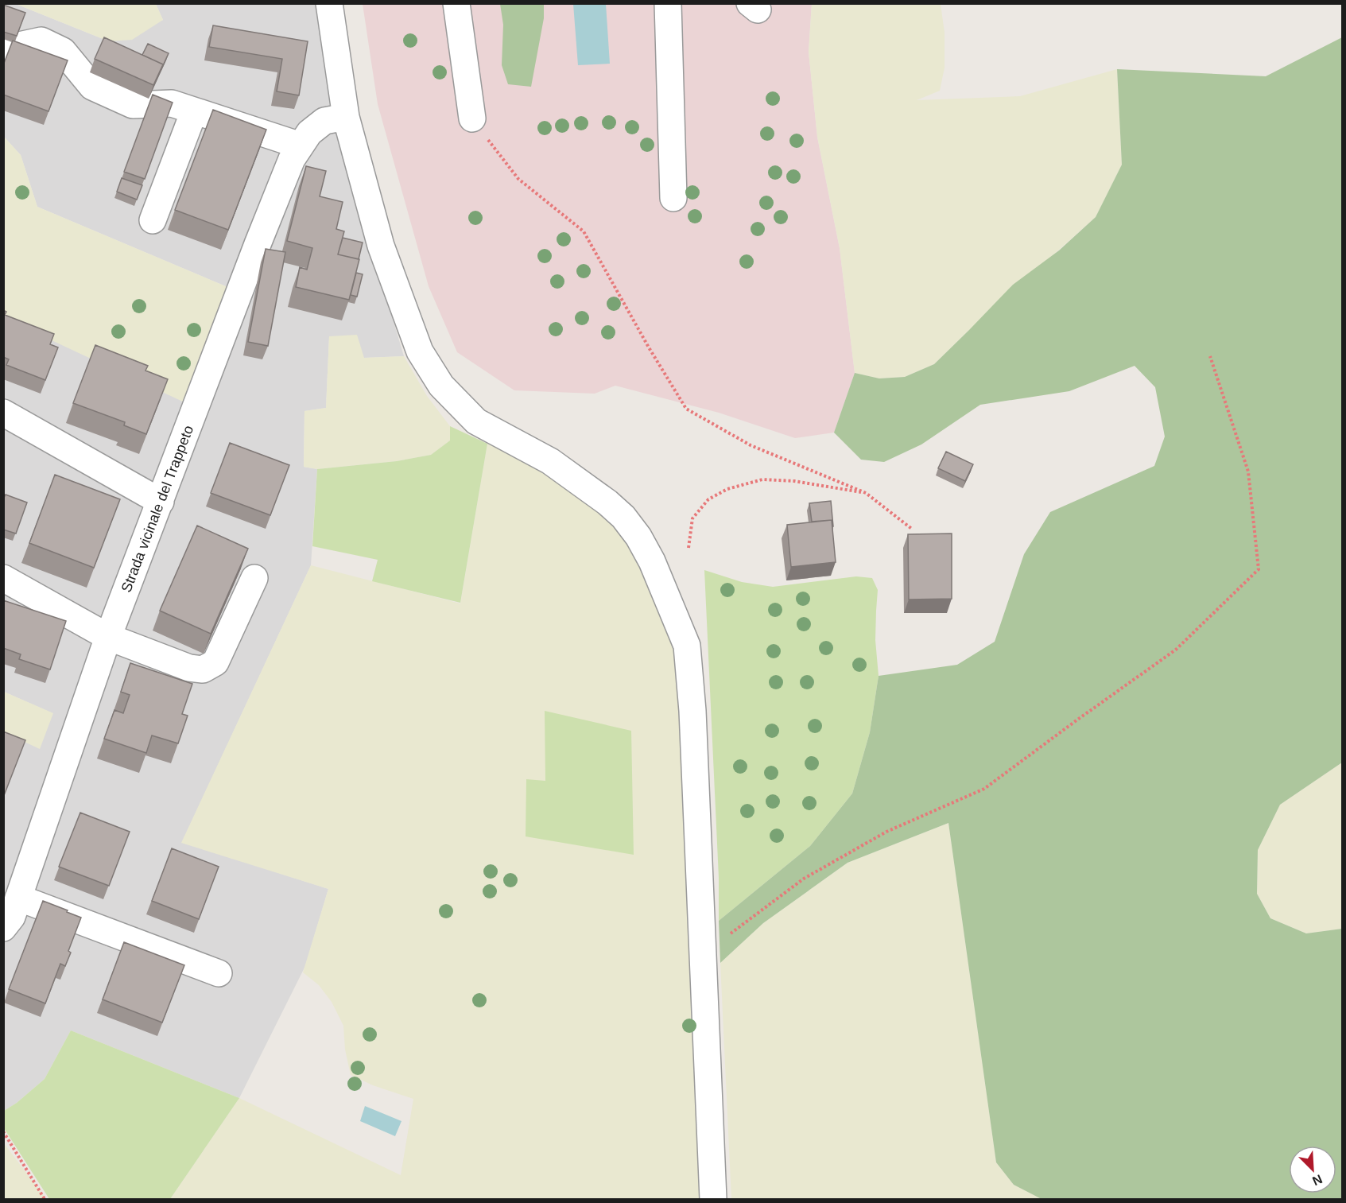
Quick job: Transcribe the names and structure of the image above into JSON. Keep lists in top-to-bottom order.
{
  "streets": {
    "street": ["Strada vicinale del Trappeto"]
  },
  "north": "bottom right"
}
